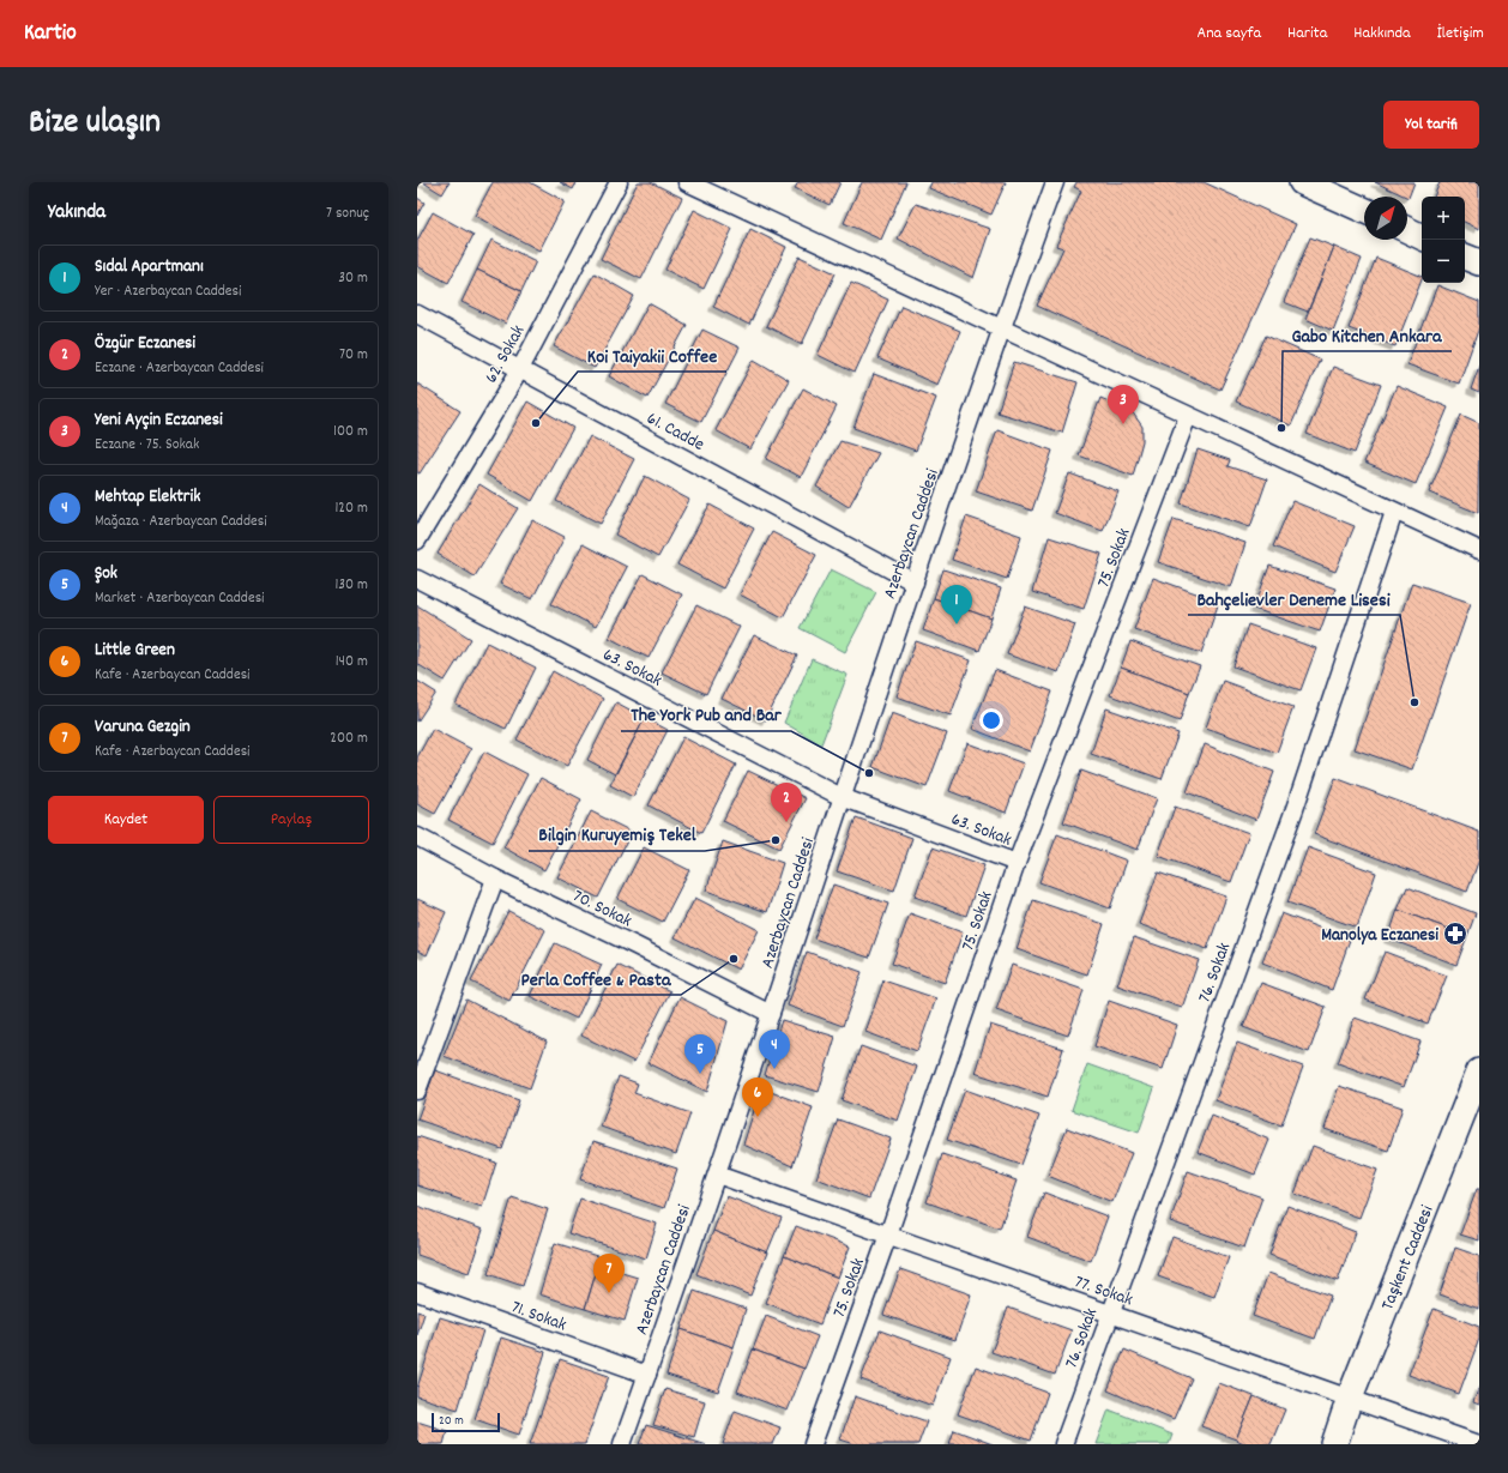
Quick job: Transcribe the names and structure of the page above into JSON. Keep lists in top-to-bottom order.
{
  "streets": {
    "street": [
      "62. Sokak",
      "61. Cadde",
      "Azerbaycan Caddesi",
      "75. Sokak",
      "63. Sokak",
      "70. Sokak",
      "76. Sokak",
      "Taşkent Caddesi",
      "77. Sokak",
      "71. Sokak"
    ]
  },
  "crossings": [
    ["62. Sokak", "61. Cadde"],
    ["61. Cadde", "Azerbaycan Caddesi"],
    ["Azerbaycan Caddesi", "63. Sokak"],
    ["Azerbaycan Caddesi", "70. Sokak"],
    ["Azerbaycan Caddesi", "77. Sokak"],
    ["Azerbaycan Caddesi", "71. Sokak"],
    ["75. Sokak", "63. Sokak"],
    ["75. Sokak", "77. Sokak"],
    ["76. Sokak", "77. Sokak"],
    ["Taşkent Caddesi", "77. Sokak"]
  ],
  "places": {
    "other": [
      "Koi Taiyakii Coffee",
      "Gabo Kitchen Ankara",
      "Bahçelievler Deneme Lisesi",
      "The York Pub and Bar",
      "Bilgin Kuruyemiş Tekel",
      "Perla Coffee & Pasta"
    ],
    "pharmacy": ["Manolya Eczanesi"]
  },
  "scale_bar": "20 m",
  "north": "top right",
  "page": {
    "header": "Kartio",
    "nav": [
      "Ana sayfa",
      "Harita",
      "Hakkında",
      "İletişim"
    ],
    "title": "Bize ulaşın",
    "buttons": [
      "Yol tarifi",
      ["Kaydet", "Paylaş"]
    ],
    "heading": ["Yakında", "7 sonuç"],
    "map_buttons": ["+", "−"],
    "list": [
      {
        "mark": "1",
        "name": "Sıdal Apartmanı",
        "note": "Yer · Azerbaycan Caddesi",
        "value": "30 m"
      },
      {
        "mark": "2",
        "name": "Özgür Eczanesi",
        "note": "Eczane · Azerbaycan Caddesi",
        "value": "70 m"
      },
      {
        "mark": "3",
        "name": "Yeni Ayçin Eczanesi",
        "note": "Eczane · 75. Sokak",
        "value": "100 m"
      },
      {
        "mark": "4",
        "name": "Mehtap Elektrik",
        "note": "Mağaza · Azerbaycan Caddesi",
        "value": "120 m"
      },
      {
        "mark": "5",
        "name": "Şok",
        "note": "Market · Azerbaycan Caddesi",
        "value": "130 m"
      },
      {
        "mark": "6",
        "name": "Little Green",
        "note": "Kafe · Azerbaycan Caddesi",
        "value": "140 m"
      },
      {
        "mark": "7",
        "name": "Varuna Gezgin",
        "note": "Kafe · Azerbaycan Caddesi",
        "value": "200 m"
      }
    ],
    "pins": [
      "3",
      "1",
      "2",
      "4",
      "5",
      "6",
      "7"
    ],
    "scale": "20 m"
  }
}
